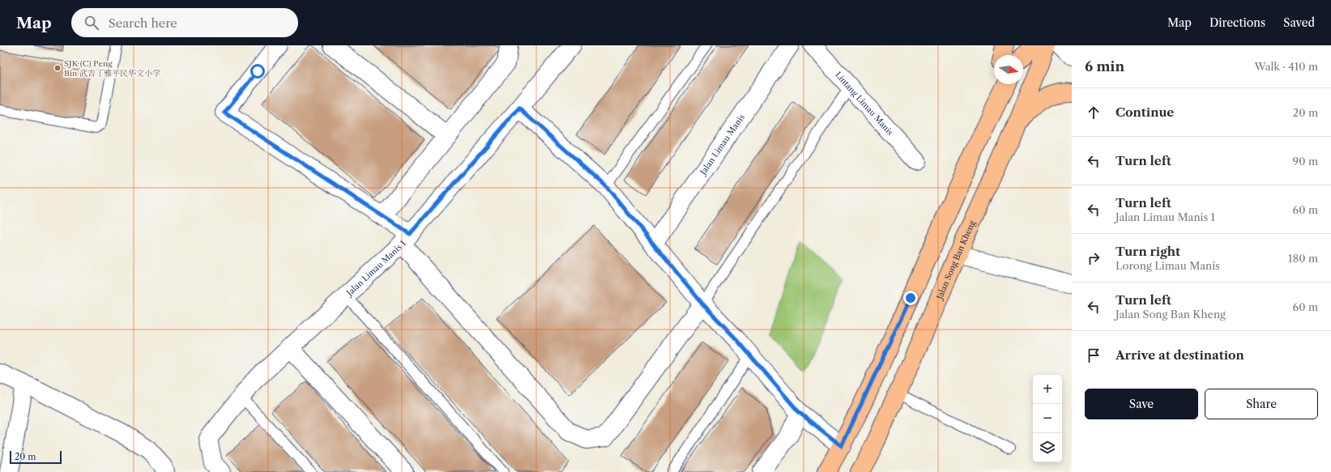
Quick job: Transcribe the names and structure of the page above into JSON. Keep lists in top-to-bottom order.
{
  "streets": {
    "main road": ["Jalan Song Ban Kheng"],
    "street": ["Lintang Limau Manis", "Jalan Limau Manis", "Jalan Limau Manis 1"]
  },
  "places": ["SJK (C) Peng Bin 武吉丁雅平民华文小学"],
  "scale_bar": "20 m",
  "north": "right",
  "page": {
    "header": "Map",
    "search": "Search here",
    "nav": ["Map", "Directions", "Saved"],
    "heading": ["6 min", "Walk · 410 m"],
    "list": [
      ["Continue", "20 m"],
      ["Turn left", "90 m"],
      ["Turn left", "Jalan Limau Manis 1", "60 m"],
      ["Turn right", "Lorong Limau Manis", "180 m"],
      ["Turn left", "Jalan Song Ban Kheng", "60 m"],
      "Arrive at destination"
    ],
    "map_buttons": ["+", "−"],
    "buttons": ["Save", "Share"],
    "scale": "20 m"
  }
}
